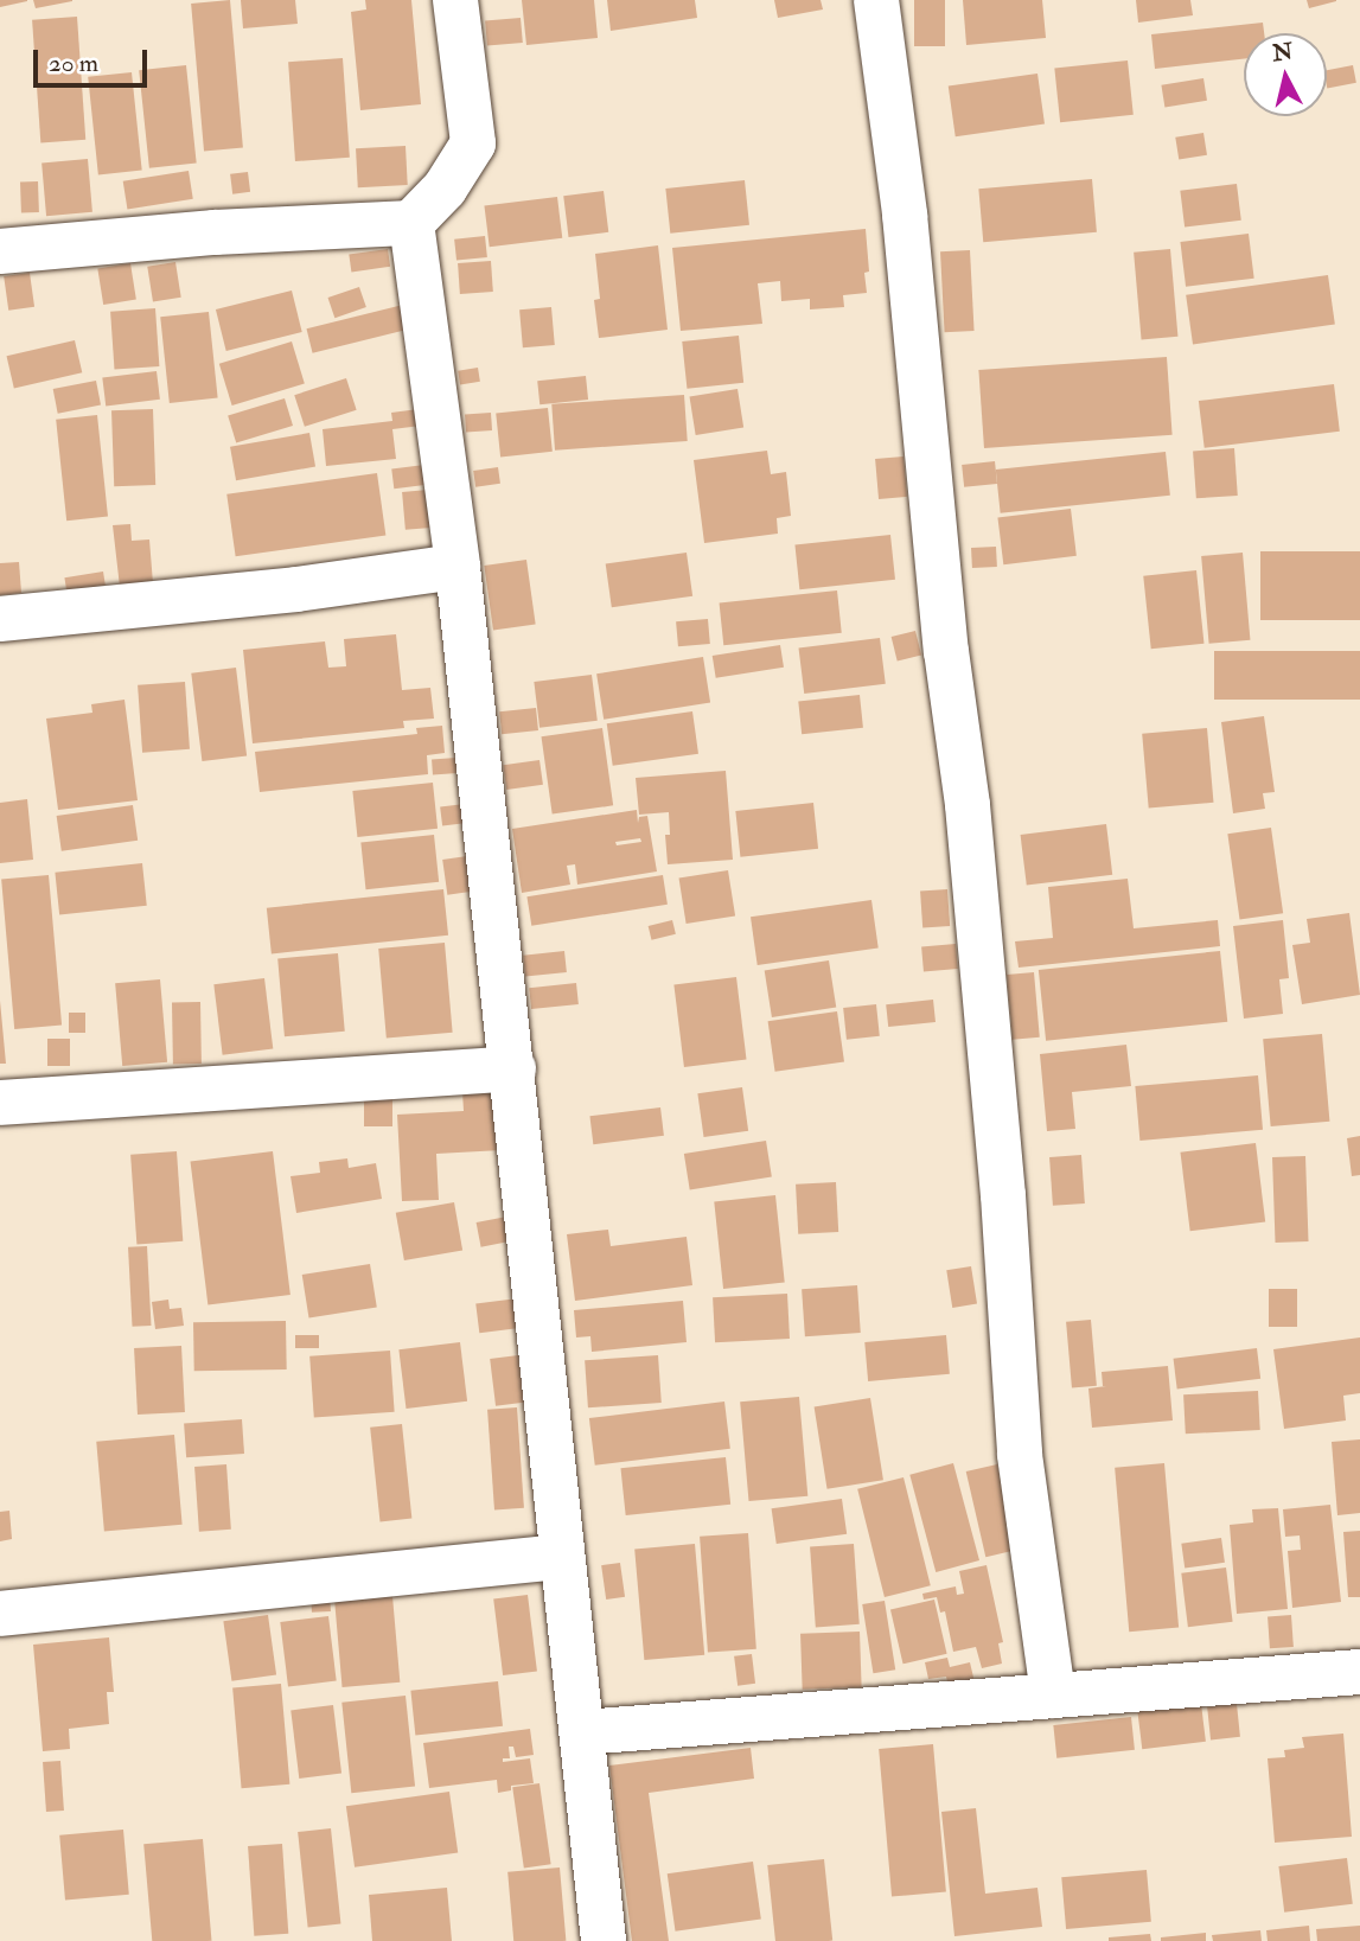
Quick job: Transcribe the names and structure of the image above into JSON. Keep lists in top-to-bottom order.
{
  "scale_bar": "20 m",
  "north": "top"
}
